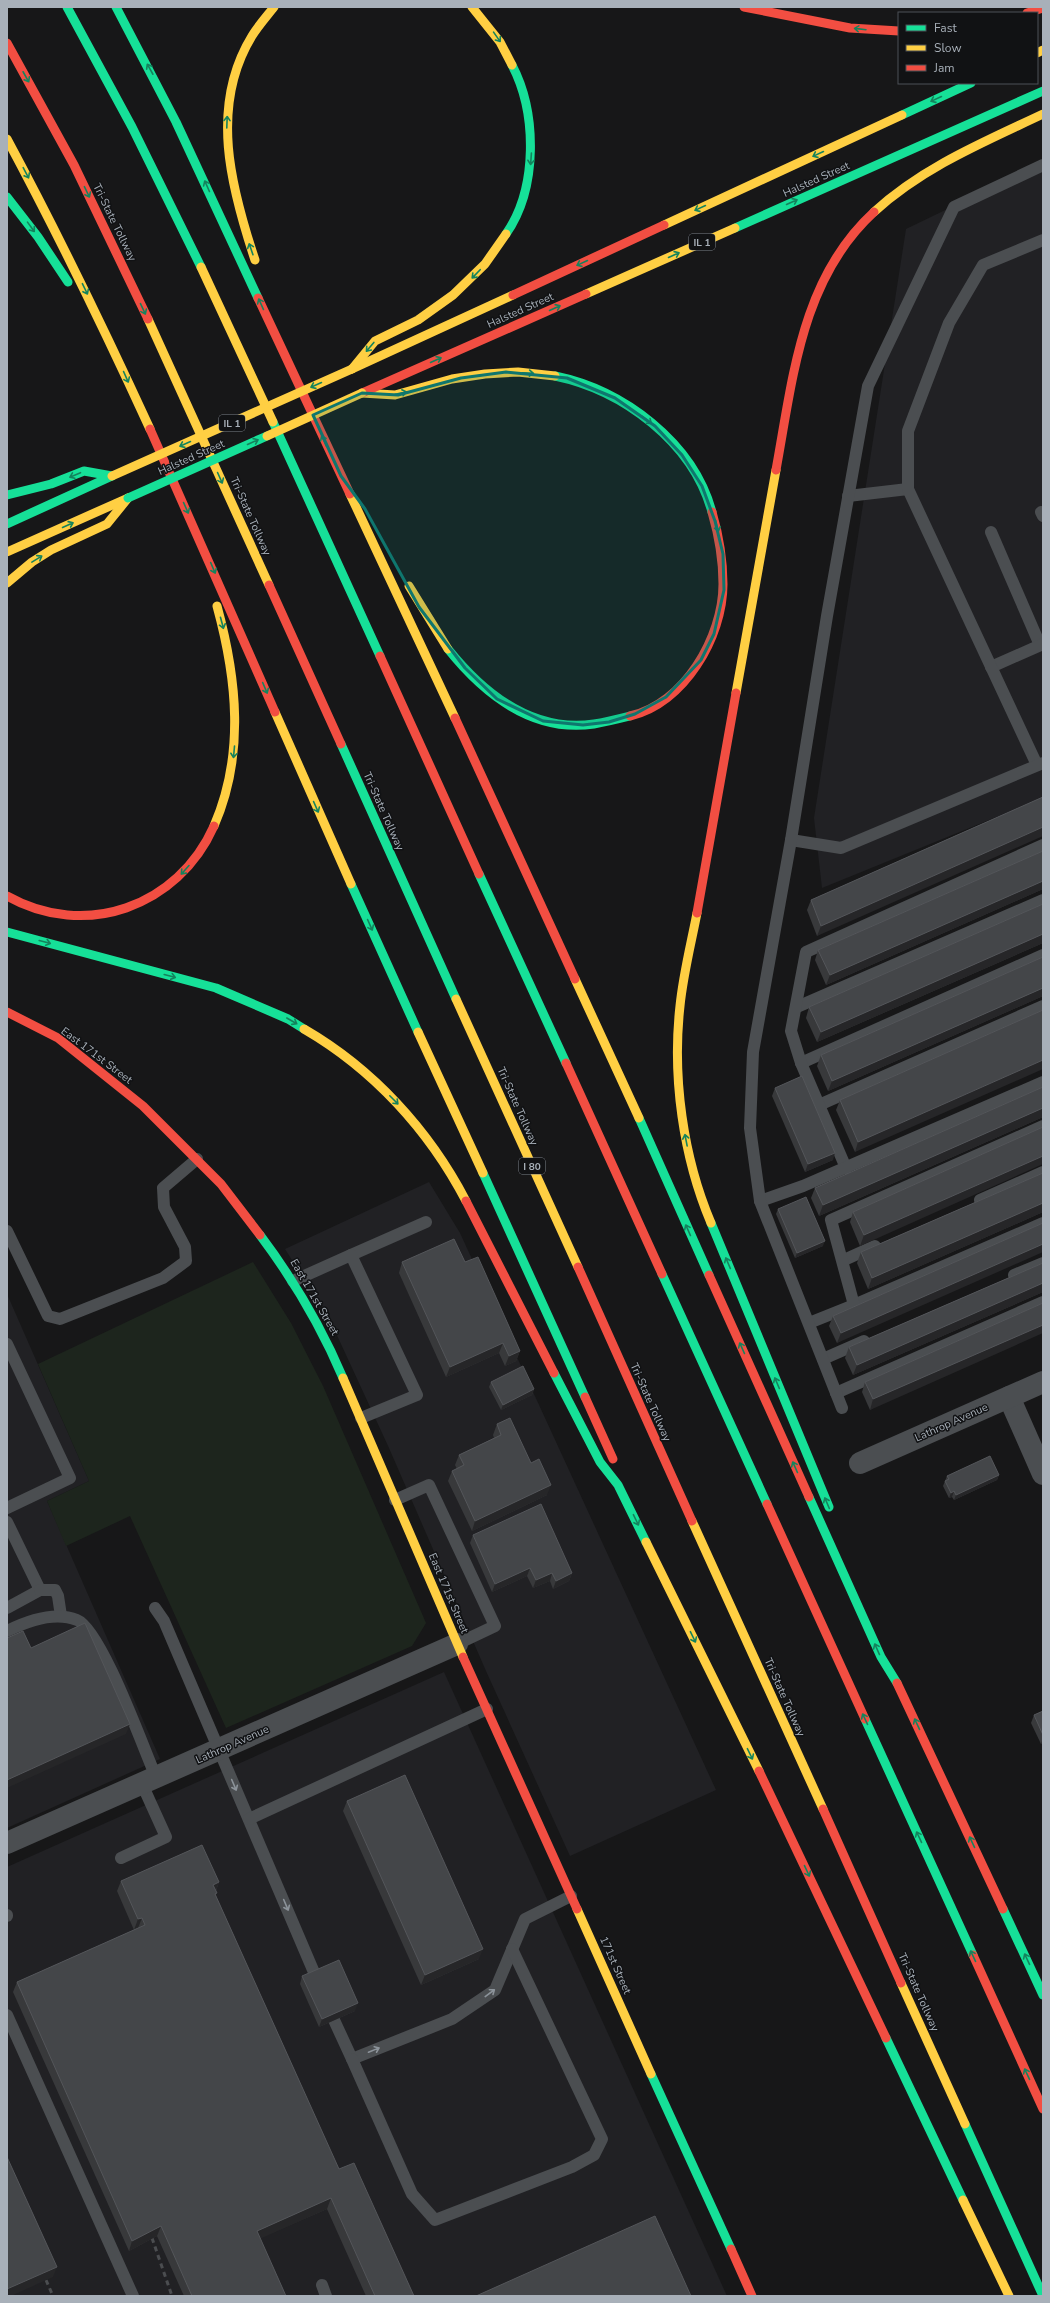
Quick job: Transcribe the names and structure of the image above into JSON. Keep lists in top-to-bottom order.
{
  "streets": {
    "main road": [
      "Halsted Street",
      "Tri-State Tollway",
      "IL 1",
      "East 171st Street",
      "I 80",
      "171st Street"
    ],
    "street": ["Lathrop Avenue"]
  },
  "crossings": [
    ["East 171st Street", "Lathrop Avenue"],
    ["East 171st Street", "171st Street"],
    ["Lathrop Avenue", "171st Street"]
  ],
  "legend": ["Fast", "Slow", "Jam"]
}
